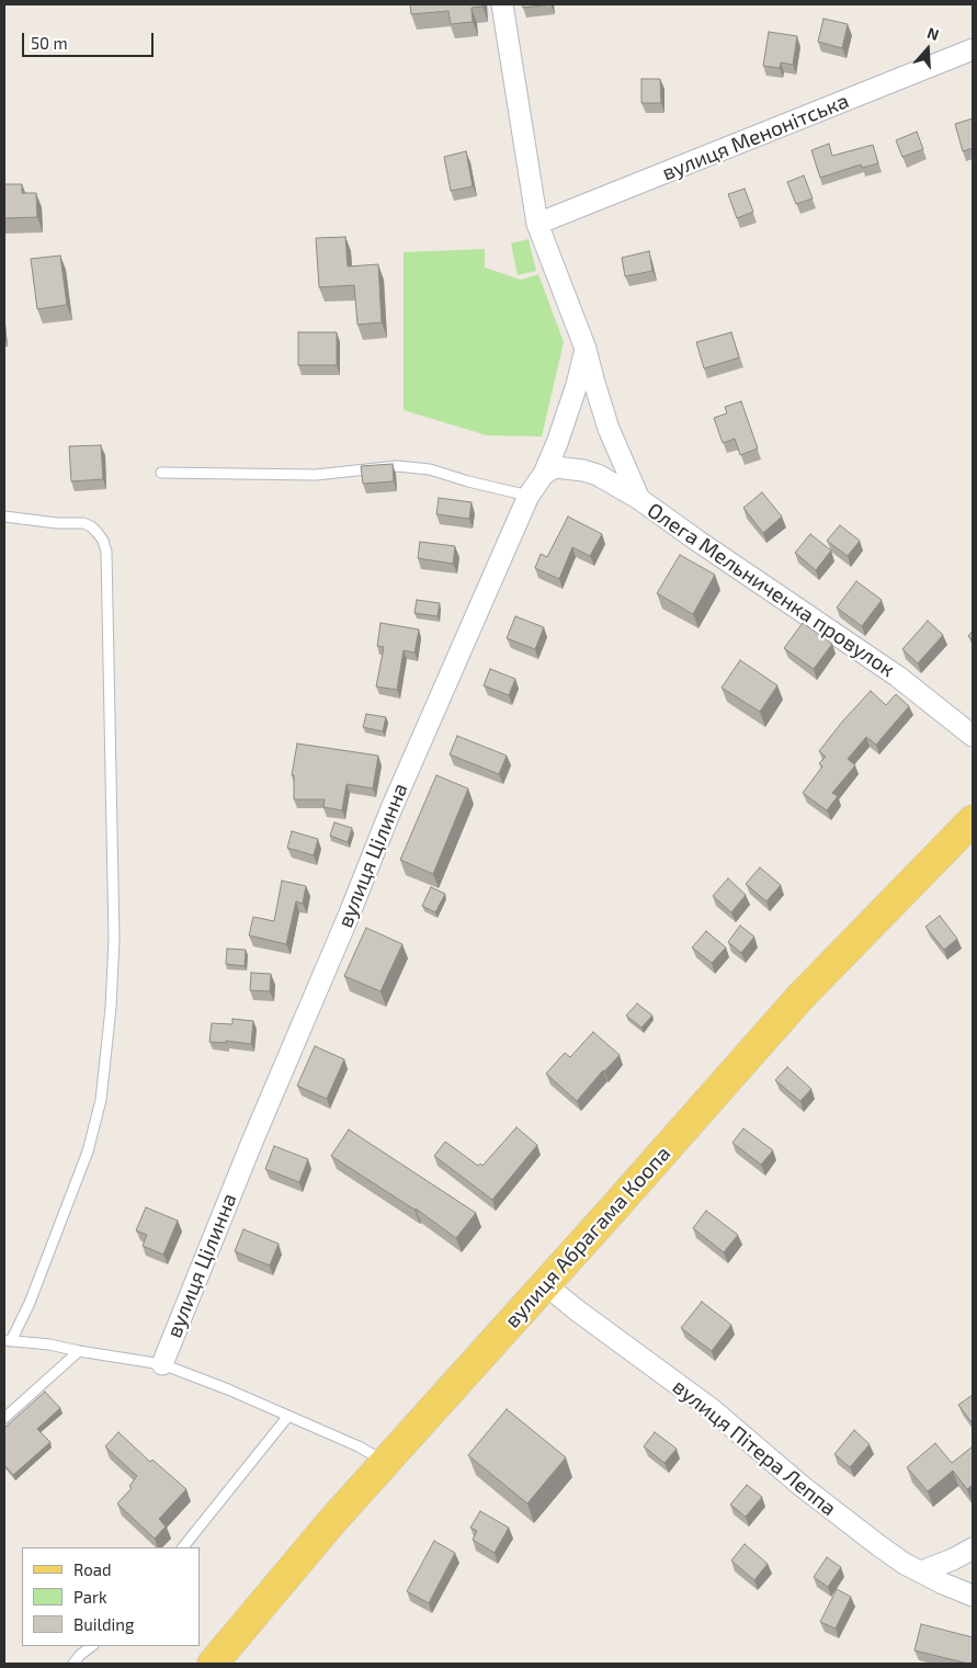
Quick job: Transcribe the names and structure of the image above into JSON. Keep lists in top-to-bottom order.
{
  "streets": {
    "main road": ["вулиця Абрагама Коопа"],
    "street": [
      "вулиця Менонітська",
      "Олега Мельниченка провулок",
      "вулиця Цілинна",
      "вулиця Пітера Леппа"
    ]
  },
  "crossings": [
    ["вулиця Менонітська", "Олега Мельниченка провулок"],
    ["Олега Мельниченка провулок", "вулиця Цілинна"],
    ["вулиця Абрагама Коопа", "вулиця Пітера Леппа"]
  ],
  "legend": ["Road", "Park", "Building"],
  "scale_bar": "50 m",
  "north": "top"
}
